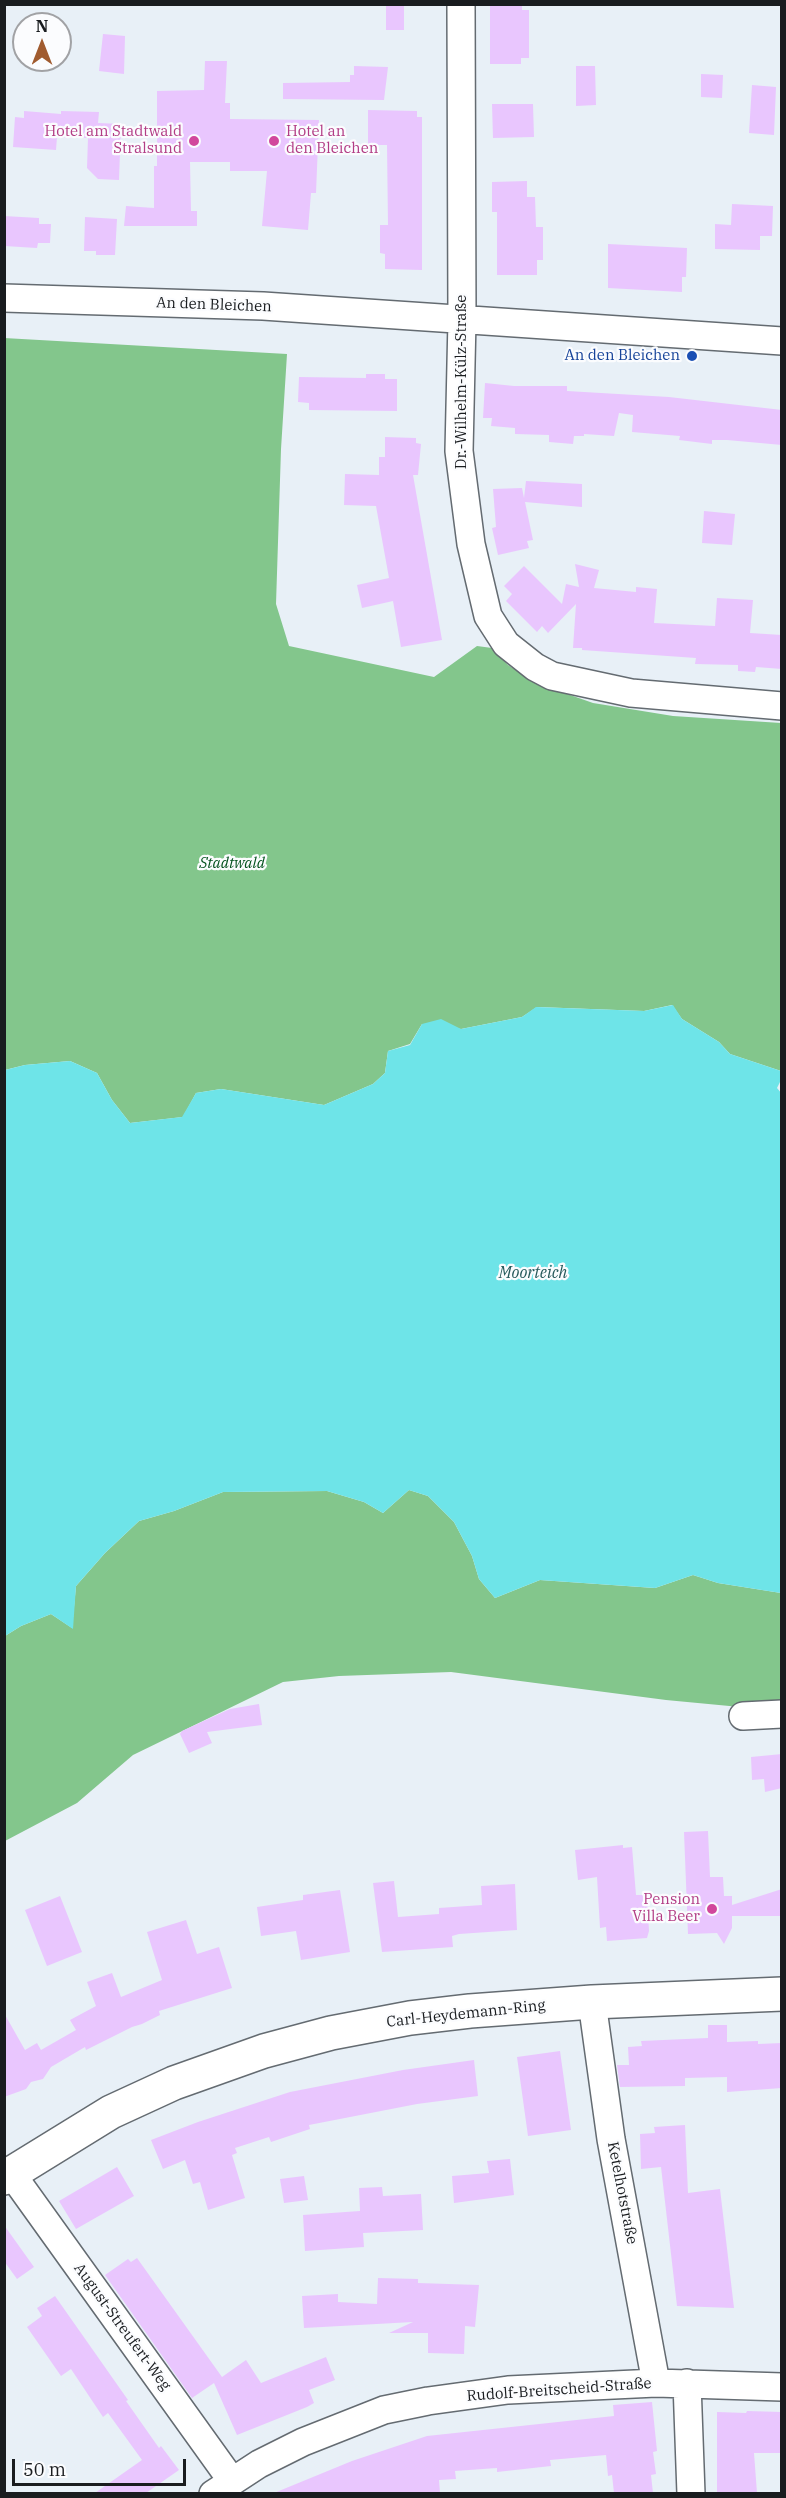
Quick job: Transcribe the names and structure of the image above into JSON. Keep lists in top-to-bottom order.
{
  "streets": {
    "main road": ["Carl-Heydemann-Ring"],
    "street": [
      "An den Bleichen",
      "Dr.-Wilhelm-Külz-Straße",
      "Ketelhotstraße",
      "August-Streufert-Weg",
      "Rudolf-Breitscheid-Straße"
    ]
  },
  "crossings": [
    ["An den Bleichen", "Dr.-Wilhelm-Külz-Straße"],
    ["Carl-Heydemann-Ring", "Ketelhotstraße"],
    ["Carl-Heydemann-Ring", "August-Streufert-Weg"],
    ["Ketelhotstraße", "Rudolf-Breitscheid-Straße"],
    ["August-Streufert-Weg", "Rudolf-Breitscheid-Straße"]
  ],
  "water": ["Moorteich"],
  "parks": ["Stadtwald"],
  "places": [
    "Hotel am Stadtwald Stralsund",
    "Hotel an den Bleichen",
    "An den Bleichen",
    "Pension Villa Beer"
  ],
  "scale_bar": "50 m",
  "north": "top"
}
